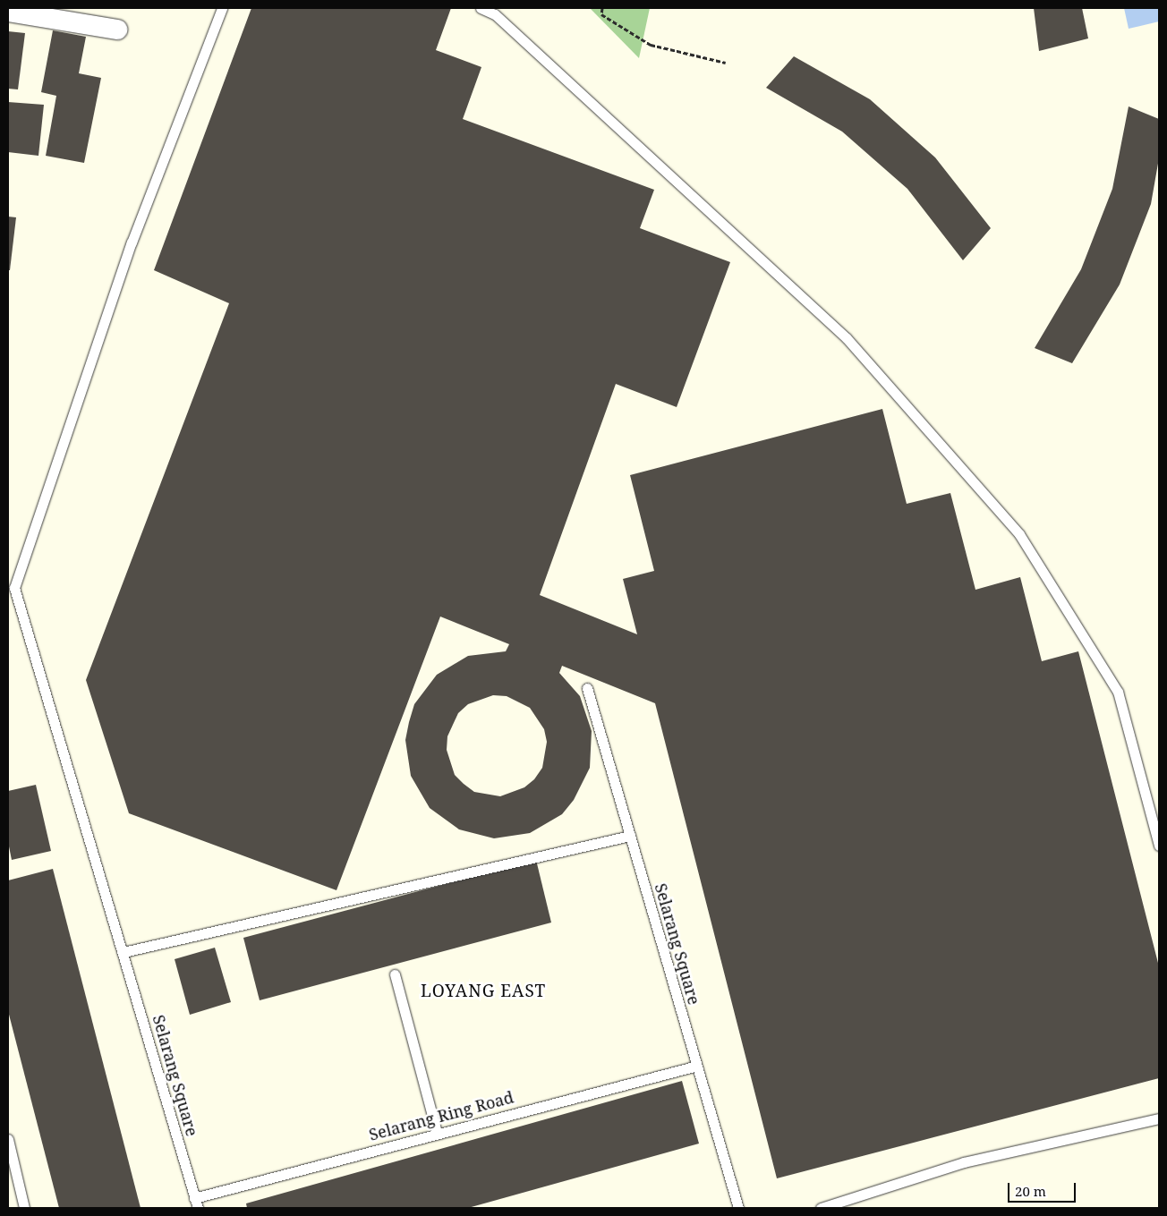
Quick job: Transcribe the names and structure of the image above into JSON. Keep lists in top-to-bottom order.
{
  "streets": {
    "lane": ["Selarang Square", "Selarang Ring Road"]
  },
  "crossings": [
    ["Selarang Square", "Selarang Ring Road"]
  ],
  "districts": ["LOYANG EAST"],
  "scale_bar": "20 m"
}
